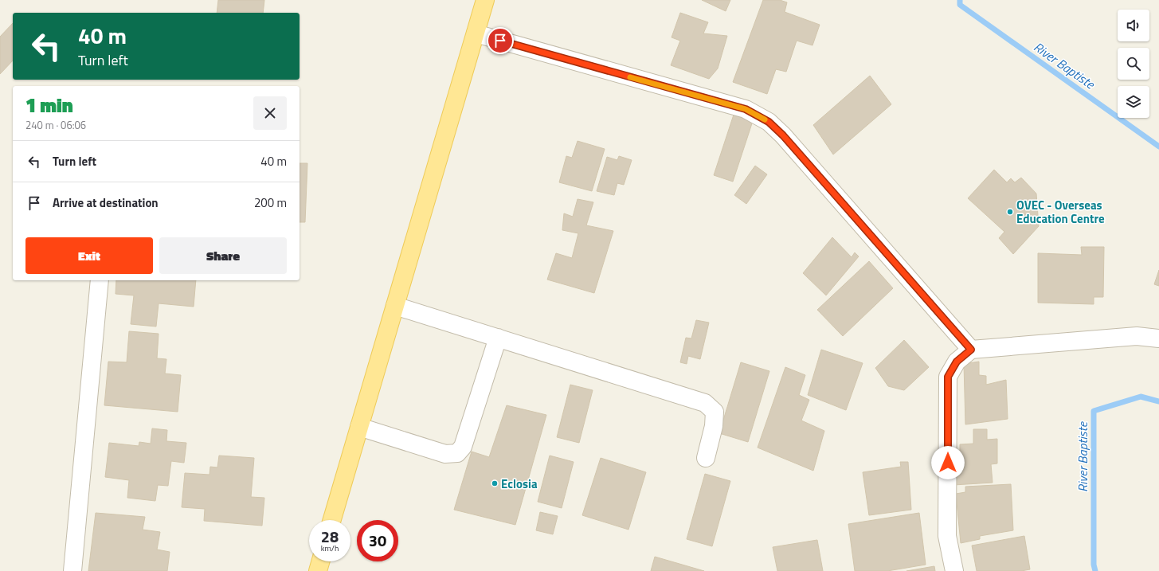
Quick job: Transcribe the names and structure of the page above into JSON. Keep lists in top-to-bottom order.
{
  "water": ["River Baptiste"],
  "places": ["OVEC - Overseas Education Centre", "Eclosia"],
  "page": {
    "turn": ["40 m", "Turn left"],
    "heading": ["1 min", "240 m · 06:06"],
    "list": [
      {
        "name": "Turn left",
        "value": "40 m"
      },
      {
        "name": "Arrive at destination",
        "value": "200 m"
      }
    ],
    "buttons": ["Exit", "Share"],
    "speed": "28 km/h",
    "limit": "30"
  }
}
